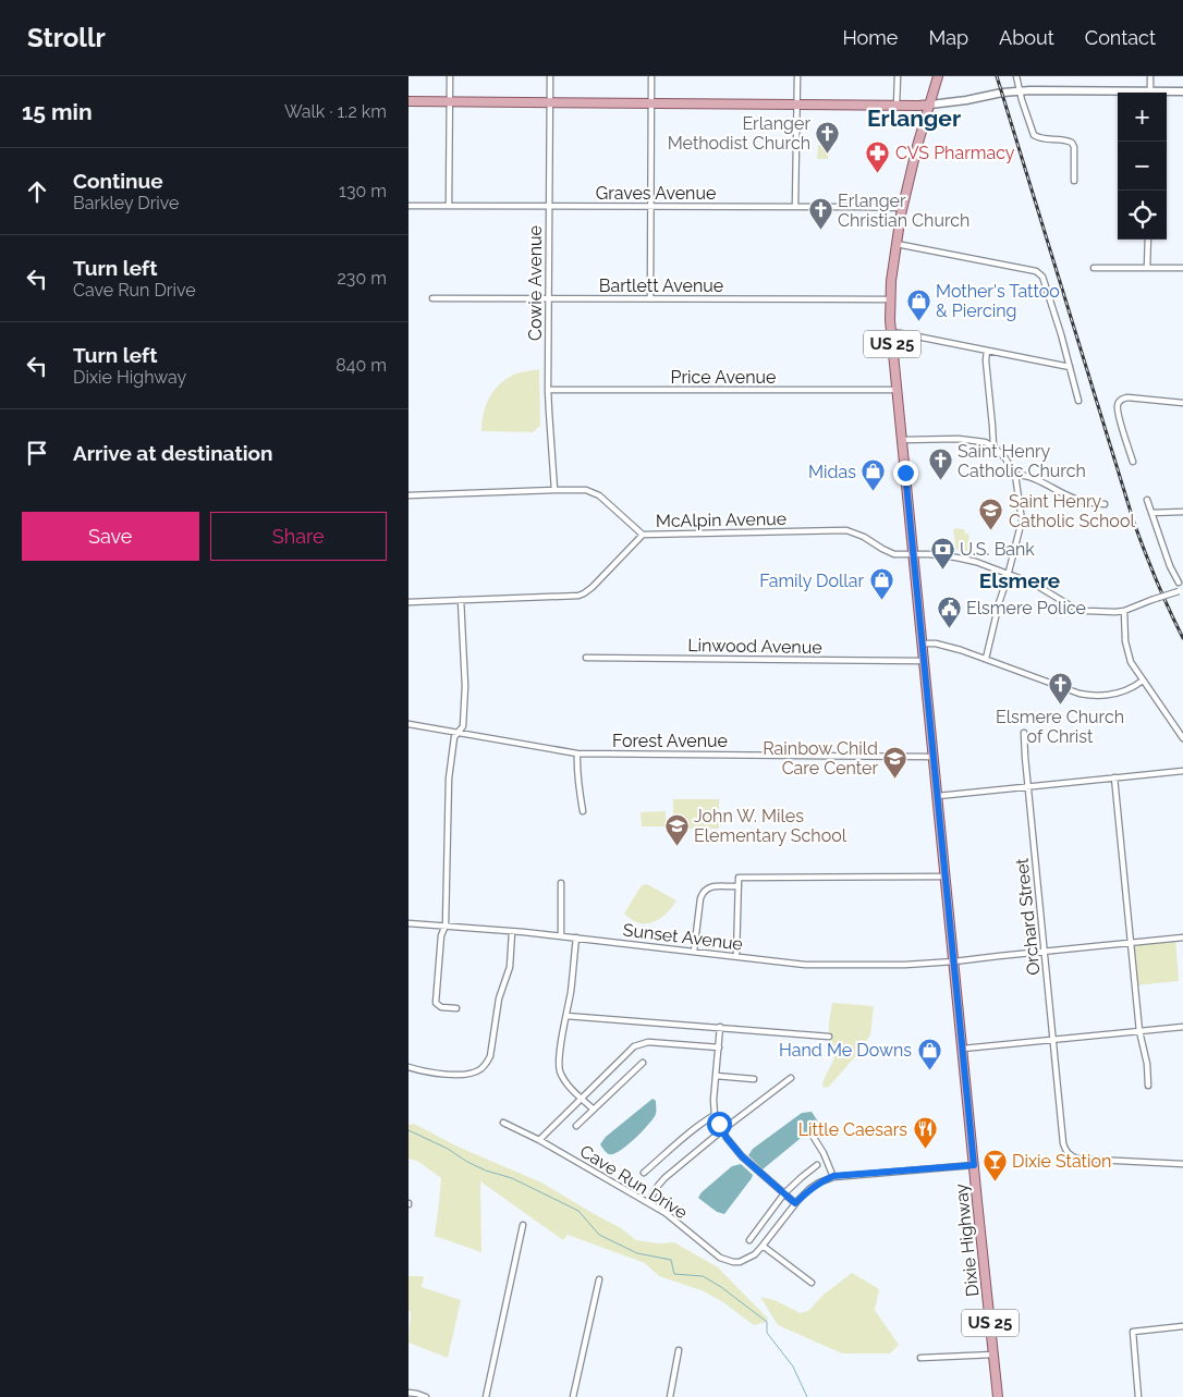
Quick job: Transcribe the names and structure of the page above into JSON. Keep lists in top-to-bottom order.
{
  "streets": {
    "main road": ["US 25", "Dixie Highway"],
    "street": [
      "Graves Avenue",
      "Cowie Avenue",
      "Bartlett Avenue",
      "Price Avenue",
      "McAlpin Avenue",
      "Linwood Avenue",
      "Forest Avenue",
      "Orchard Street",
      "Sunset Avenue",
      "Cave Run Drive"
    ]
  },
  "crossings": [
    ["Graves Avenue", "Cowie Avenue"],
    ["Graves Avenue", "Dixie Highway"],
    ["Cowie Avenue", "Bartlett Avenue"],
    ["Cowie Avenue", "Price Avenue"],
    ["Cowie Avenue", "McAlpin Avenue"],
    ["Bartlett Avenue", "Dixie Highway"],
    ["Price Avenue", "Dixie Highway"],
    ["McAlpin Avenue", "Dixie Highway"],
    ["Linwood Avenue", "Dixie Highway"],
    ["Forest Avenue", "Dixie Highway"],
    ["Orchard Street", "Sunset Avenue"],
    ["Sunset Avenue", "Dixie Highway"],
    ["Cave Run Drive", "Dixie Highway"]
  ],
  "districts": ["Erlanger", "Elsmere"],
  "places": {
    "church": [
      "Erlanger Methodist Church",
      "Erlanger Christian Church",
      "Saint Henry Catholic Church",
      "Elsmere Church of Christ"
    ],
    "pharmacy": ["CVS Pharmacy"],
    "shop": [
      "Mother's Tattoo & Piercing",
      "Midas",
      "Family Dollar",
      "Hand Me Downs"
    ],
    "school or university": ["Saint Henry Catholic School", "Rainbow Child Care Center", "John W. Miles Elementary School"],
    "bank": ["U.S. Bank"],
    "public building": ["Elsmere Police"],
    "restaurant": ["Little Caesars"],
    "bar": ["Dixie Station"]
  },
  "page": {
    "header": "Strollr",
    "nav": [
      "Home",
      "Map",
      "About",
      "Contact"
    ],
    "heading": ["15 min", "Walk · 1.2 km"],
    "map_buttons": ["+", "−"],
    "list": [
      ["Continue", "Barkley Drive", "130 m"],
      ["Turn left", "Cave Run Drive", "230 m"],
      ["Turn left", "Dixie Highway", "840 m"],
      "Arrive at destination"
    ],
    "buttons": ["Save", "Share"]
  }
}
